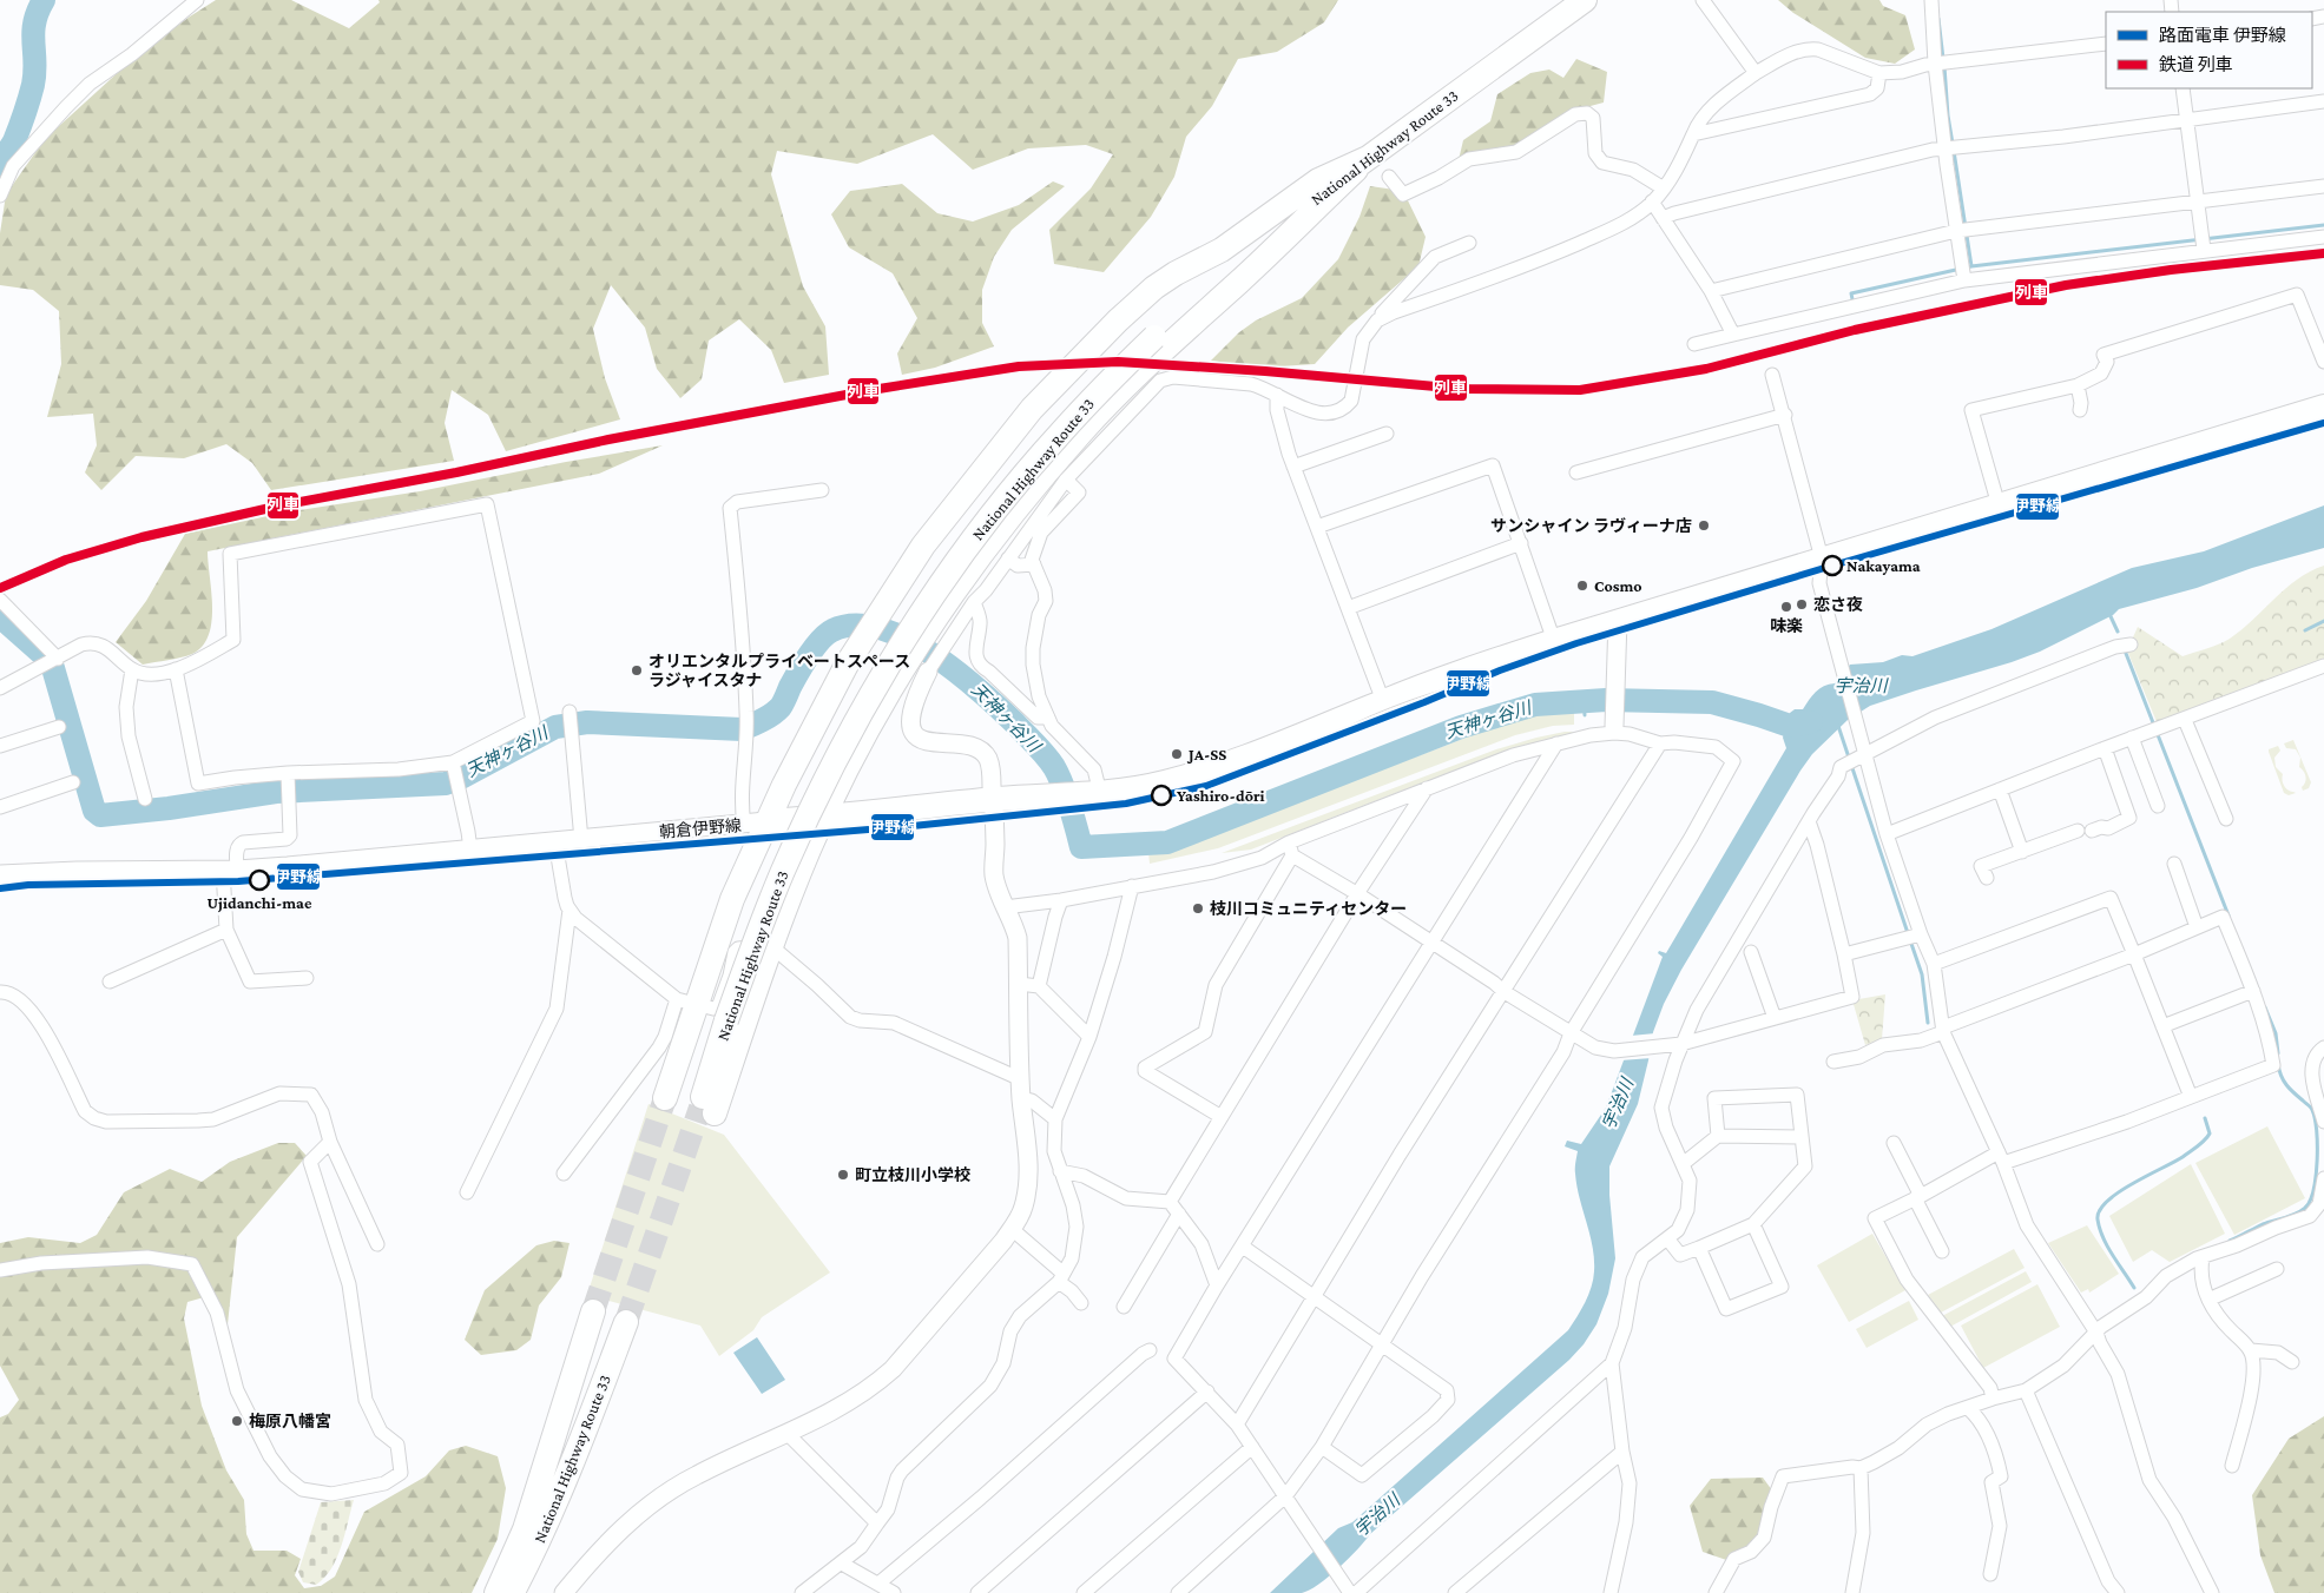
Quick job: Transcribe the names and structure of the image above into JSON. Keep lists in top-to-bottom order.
{
  "streets": {
    "highway": ["National Highway Route 33"],
    "street": ["朝倉伊野線"]
  },
  "water": ["宇治川", "天神ヶ谷川"],
  "places": [
    "サンシャイン ラヴィーナ店",
    "Nakayama",
    "Cosmo",
    "恋さ夜",
    "味楽",
    "オリエンタルプライベートスペース ラジャイスタナ",
    "JA-SS",
    "Yashiro-dōri",
    "Ujidanchi-mae",
    "枝川コミュニティセンター",
    "町立枝川小学校",
    "梅原八幡宮"
  ],
  "lines": ["rail line 列車", "tram line 伊野線"],
  "legend": ["路面電車 伊野線", "鉄道 列車"]
}
